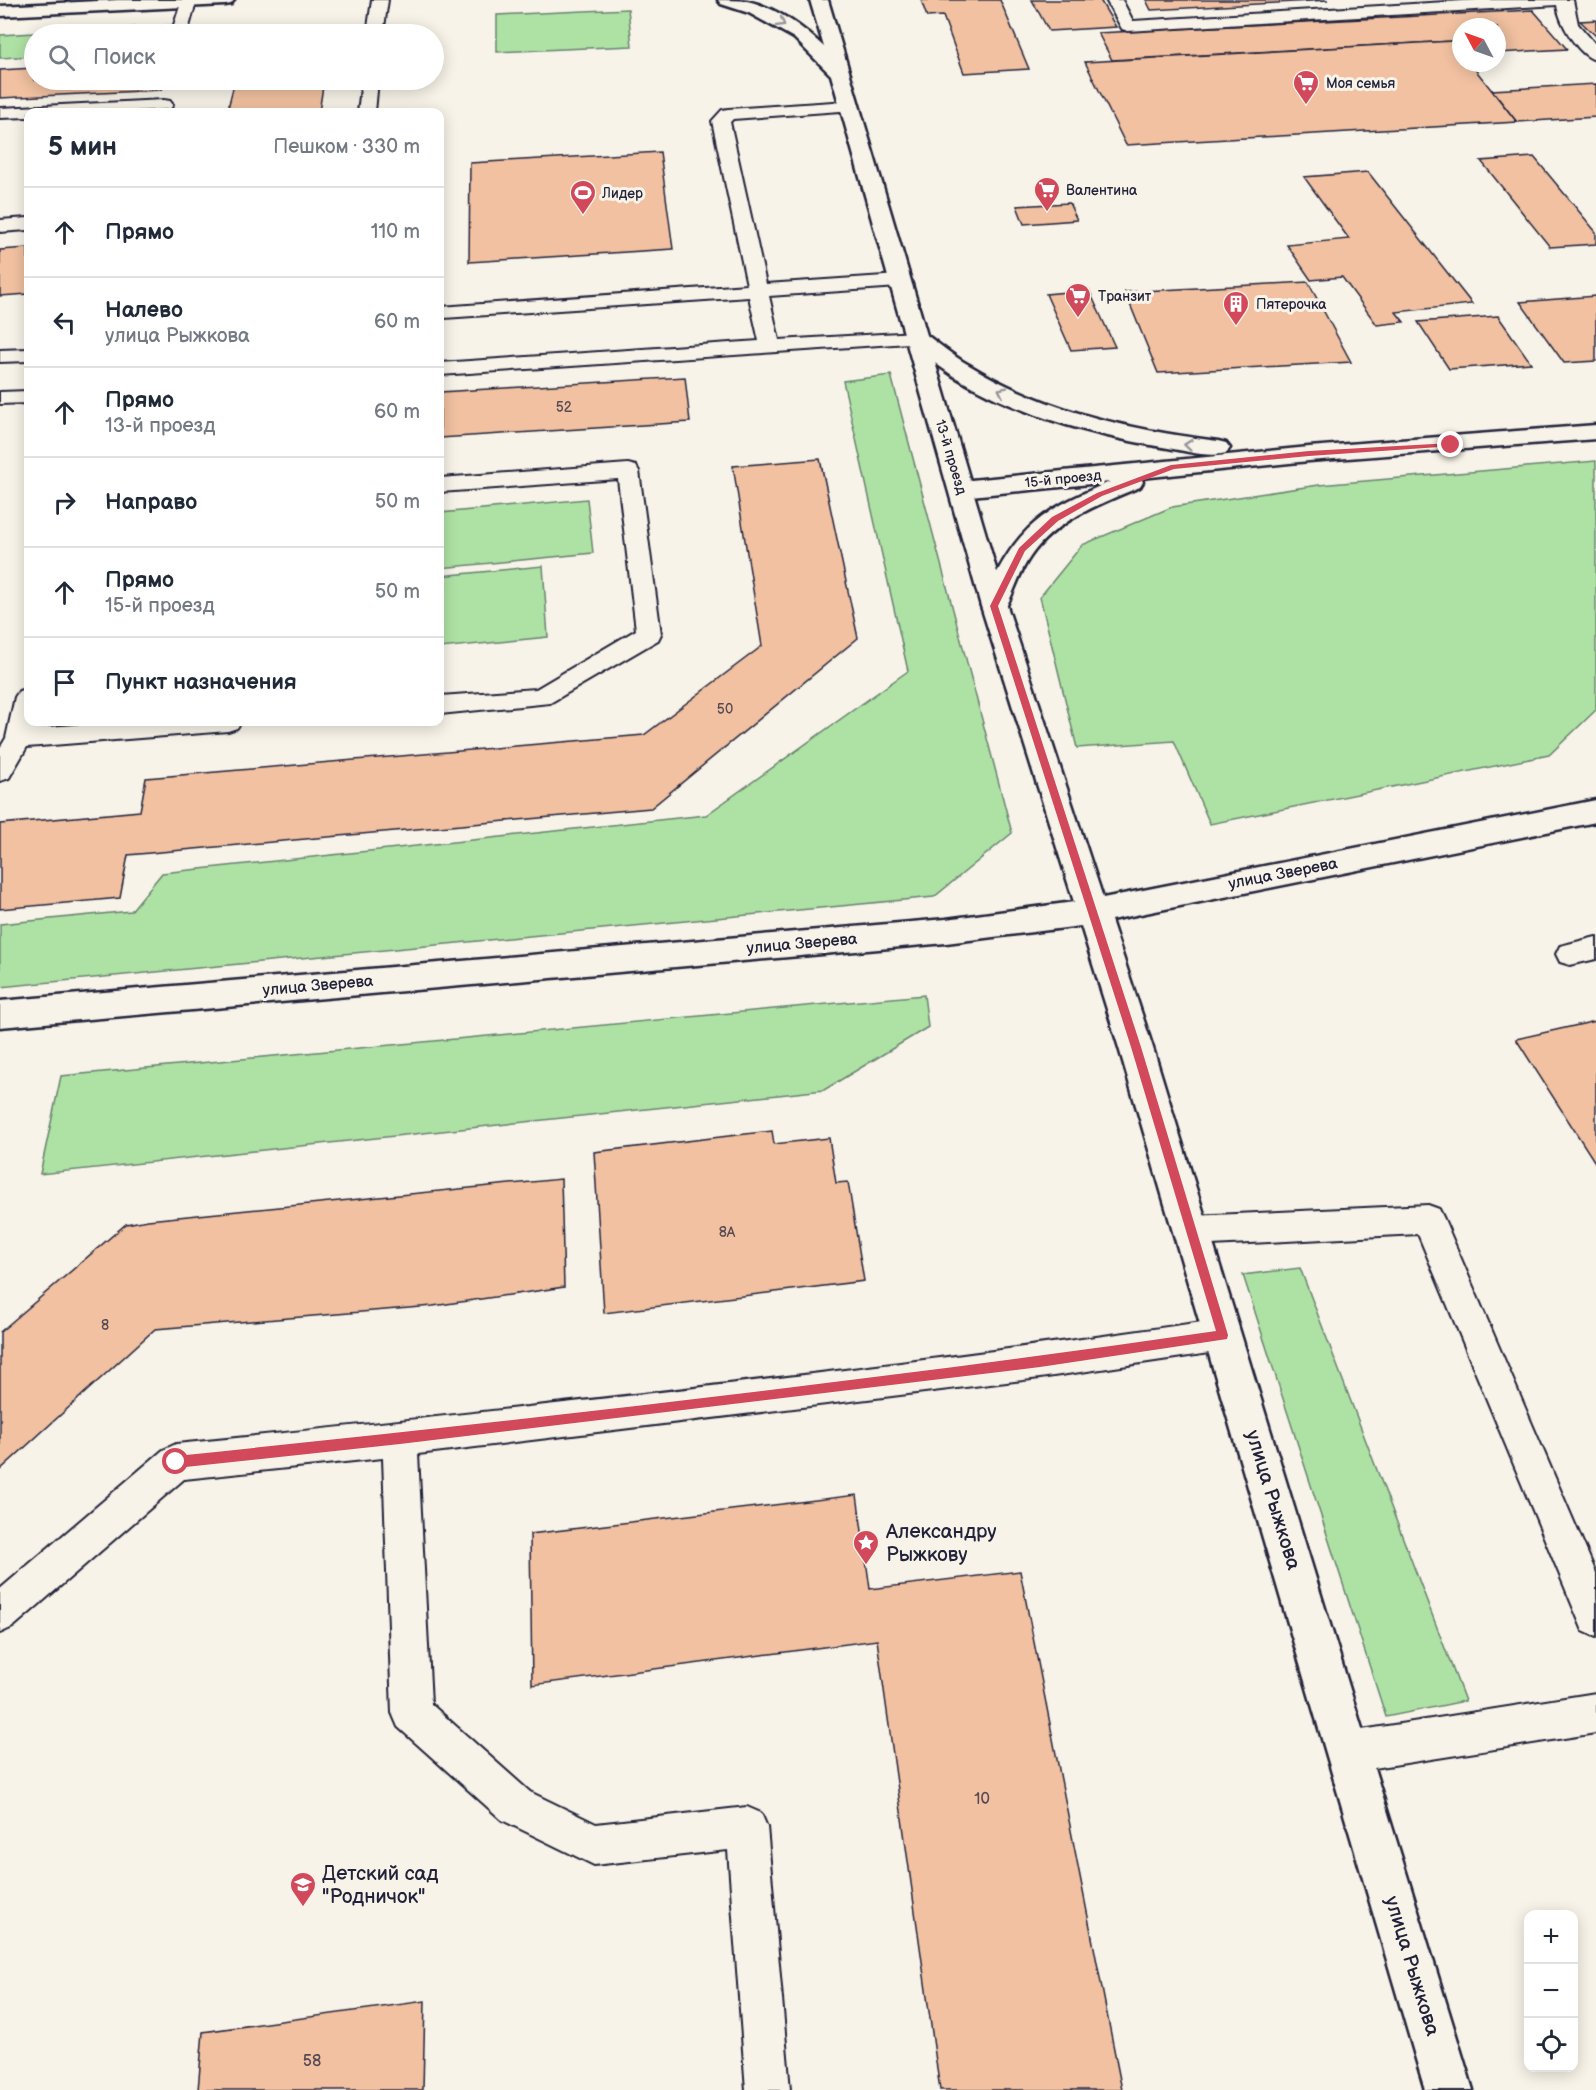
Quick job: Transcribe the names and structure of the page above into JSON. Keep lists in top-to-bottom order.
{
  "streets": {
    "street": [
      "13-й проезд",
      "15-й проезд",
      "улица Зверева",
      "улица Рыжкова"
    ]
  },
  "crossings": [
    ["13-й проезд", "15-й проезд"],
    ["13-й проезд", "улица Зверева"],
    ["13-й проезд", "улица Рыжкова"],
    ["улица Зверева", "улица Рыжкова"]
  ],
  "places": {
    "supermarket": ["Моя семья", "Валентина", "Транзит"],
    "sports": ["Лидер"],
    "building": ["Пятерочка"],
    "place": ["Александру Рыжкову"],
    "school or university": ["Детский сад \"Родничок\""]
  },
  "house_numbers": [
    "52",
    "50",
    "8А",
    "8",
    "10",
    "58"
  ],
  "north": "top left",
  "page": {
    "search": "Поиск",
    "heading": ["5 мин", "Пешком · 330 m"],
    "list": [
      ["Прямо", "110 m"],
      ["Налево", "улица Рыжкова", "60 m"],
      ["Прямо", "13-й проезд", "60 m"],
      ["Направо", "50 m"],
      ["Прямо", "15-й проезд", "50 m"],
      "Пункт назначения"
    ],
    "map_buttons": ["+", "−"]
  }
}
